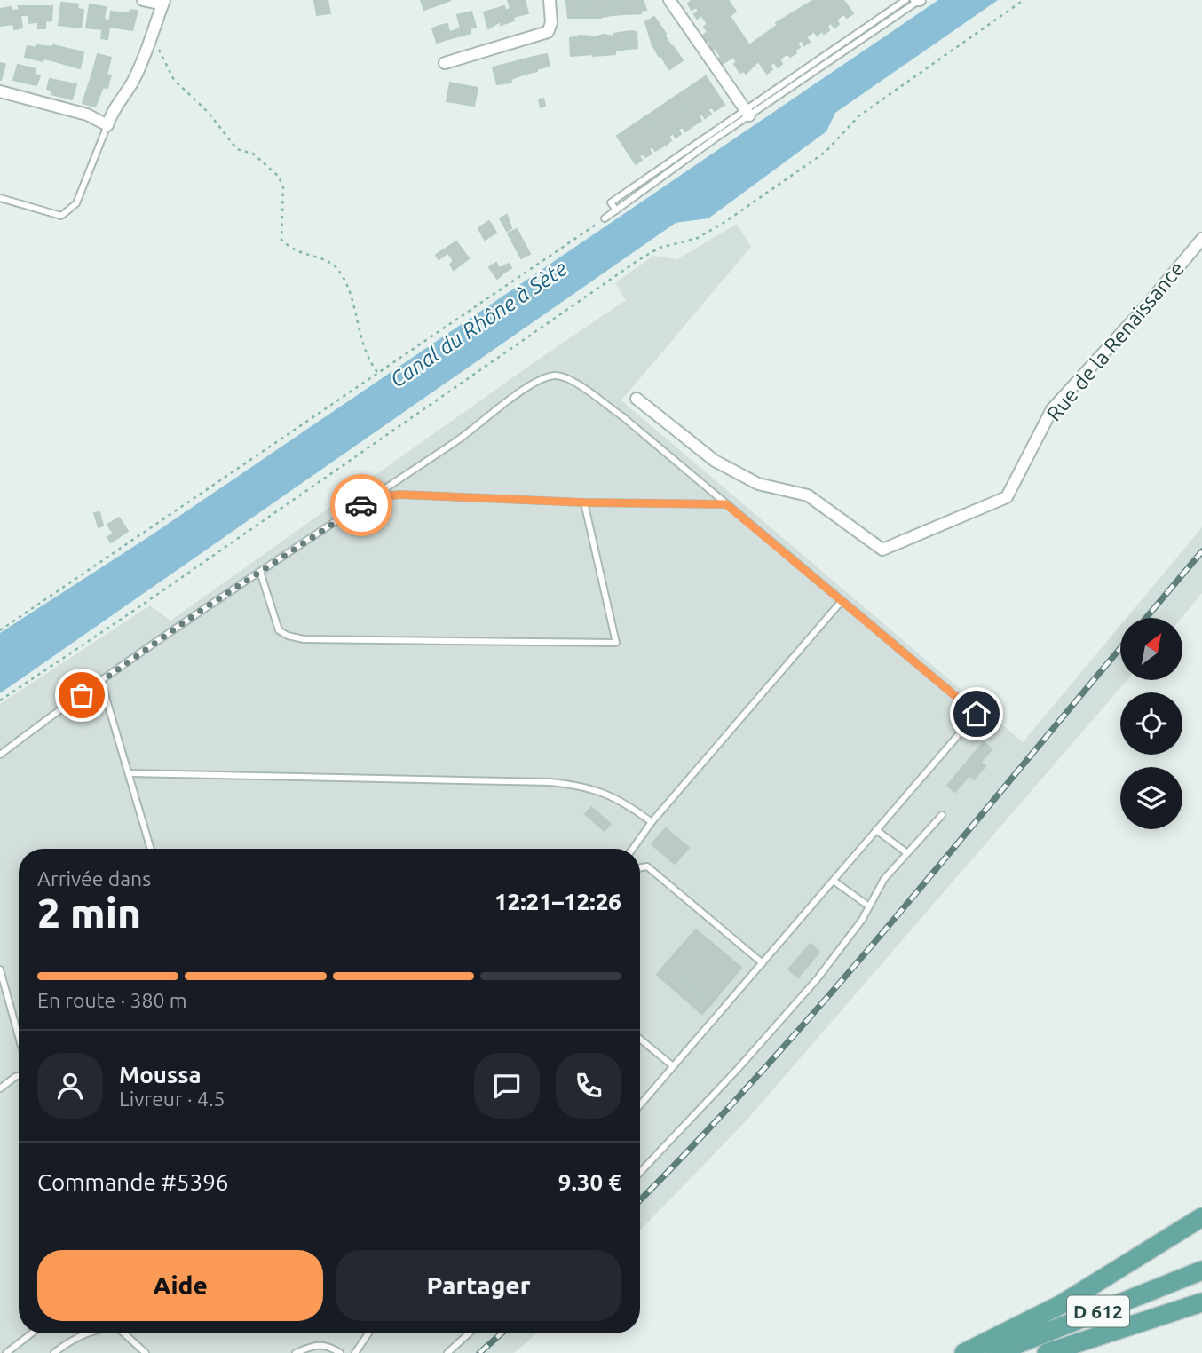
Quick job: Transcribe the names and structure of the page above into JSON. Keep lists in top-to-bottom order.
{
  "streets": {
    "main road": ["D 612"],
    "street": ["Rue de la Renaissance"]
  },
  "water": ["Canal du Rhône à Sète"],
  "north": "top right",
  "page": {
    "heading": ["2 min", "Arrivée dans", "12:21–12:26"],
    "panel": [
      "Moussa",
      "Livreur · 4.5",
      "Commande #5396",
      "9.30 €"
    ],
    "bar": "En route · 380 m",
    "buttons": ["Aide", "Partager"]
  }
}
